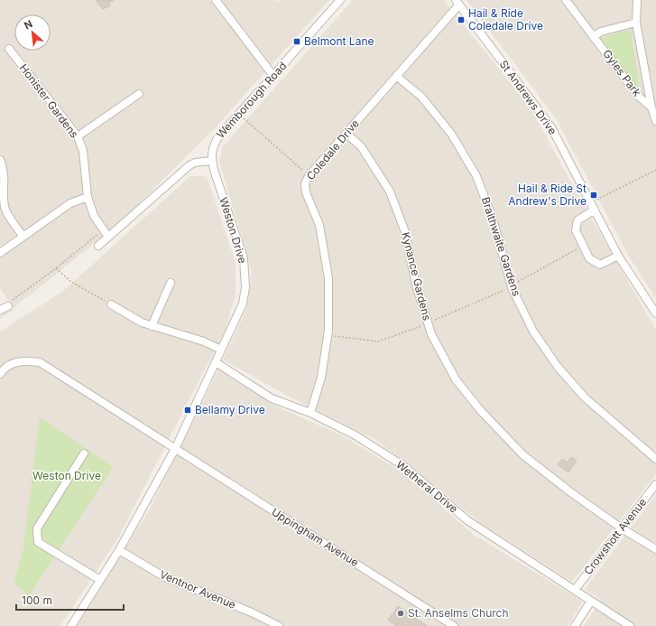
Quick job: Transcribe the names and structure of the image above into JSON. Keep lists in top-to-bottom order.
{
  "streets": {
    "street": [
      "Gyles Park",
      "St Andrews Drive",
      "Wemborough Road",
      "Honister Gardens",
      "Coledale Drive",
      "Weston Drive",
      "Braithwaite Gardens",
      "Kynance Gardens",
      "Wetheral Drive",
      "Crowshott Avenue",
      "Uppingham Avenue",
      "Ventnor Avenue"
    ]
  },
  "crossings": [
    ["St Andrews Drive", "Coledale Drive"],
    ["Wemborough Road", "Weston Drive"],
    ["Coledale Drive", "Braithwaite Gardens"],
    ["Coledale Drive", "Kynance Gardens"],
    ["Coledale Drive", "Wetheral Drive"],
    ["Weston Drive", "Wetheral Drive"],
    ["Weston Drive", "Uppingham Avenue"],
    ["Weston Drive", "Ventnor Avenue"],
    ["Kynance Gardens", "Crowshott Avenue"],
    ["Wetheral Drive", "Crowshott Avenue"]
  ],
  "parks": ["Weston Drive"],
  "places": {
    "transit": [
      "Hail & Ride Coledale Drive",
      "Belmont Lane",
      "Hail & Ride St Andrew's Drive",
      "Bellamy Drive"
    ],
    "other": ["St. Anselms Church"]
  },
  "scale_bar": "100 m",
  "north": "top left"
}
